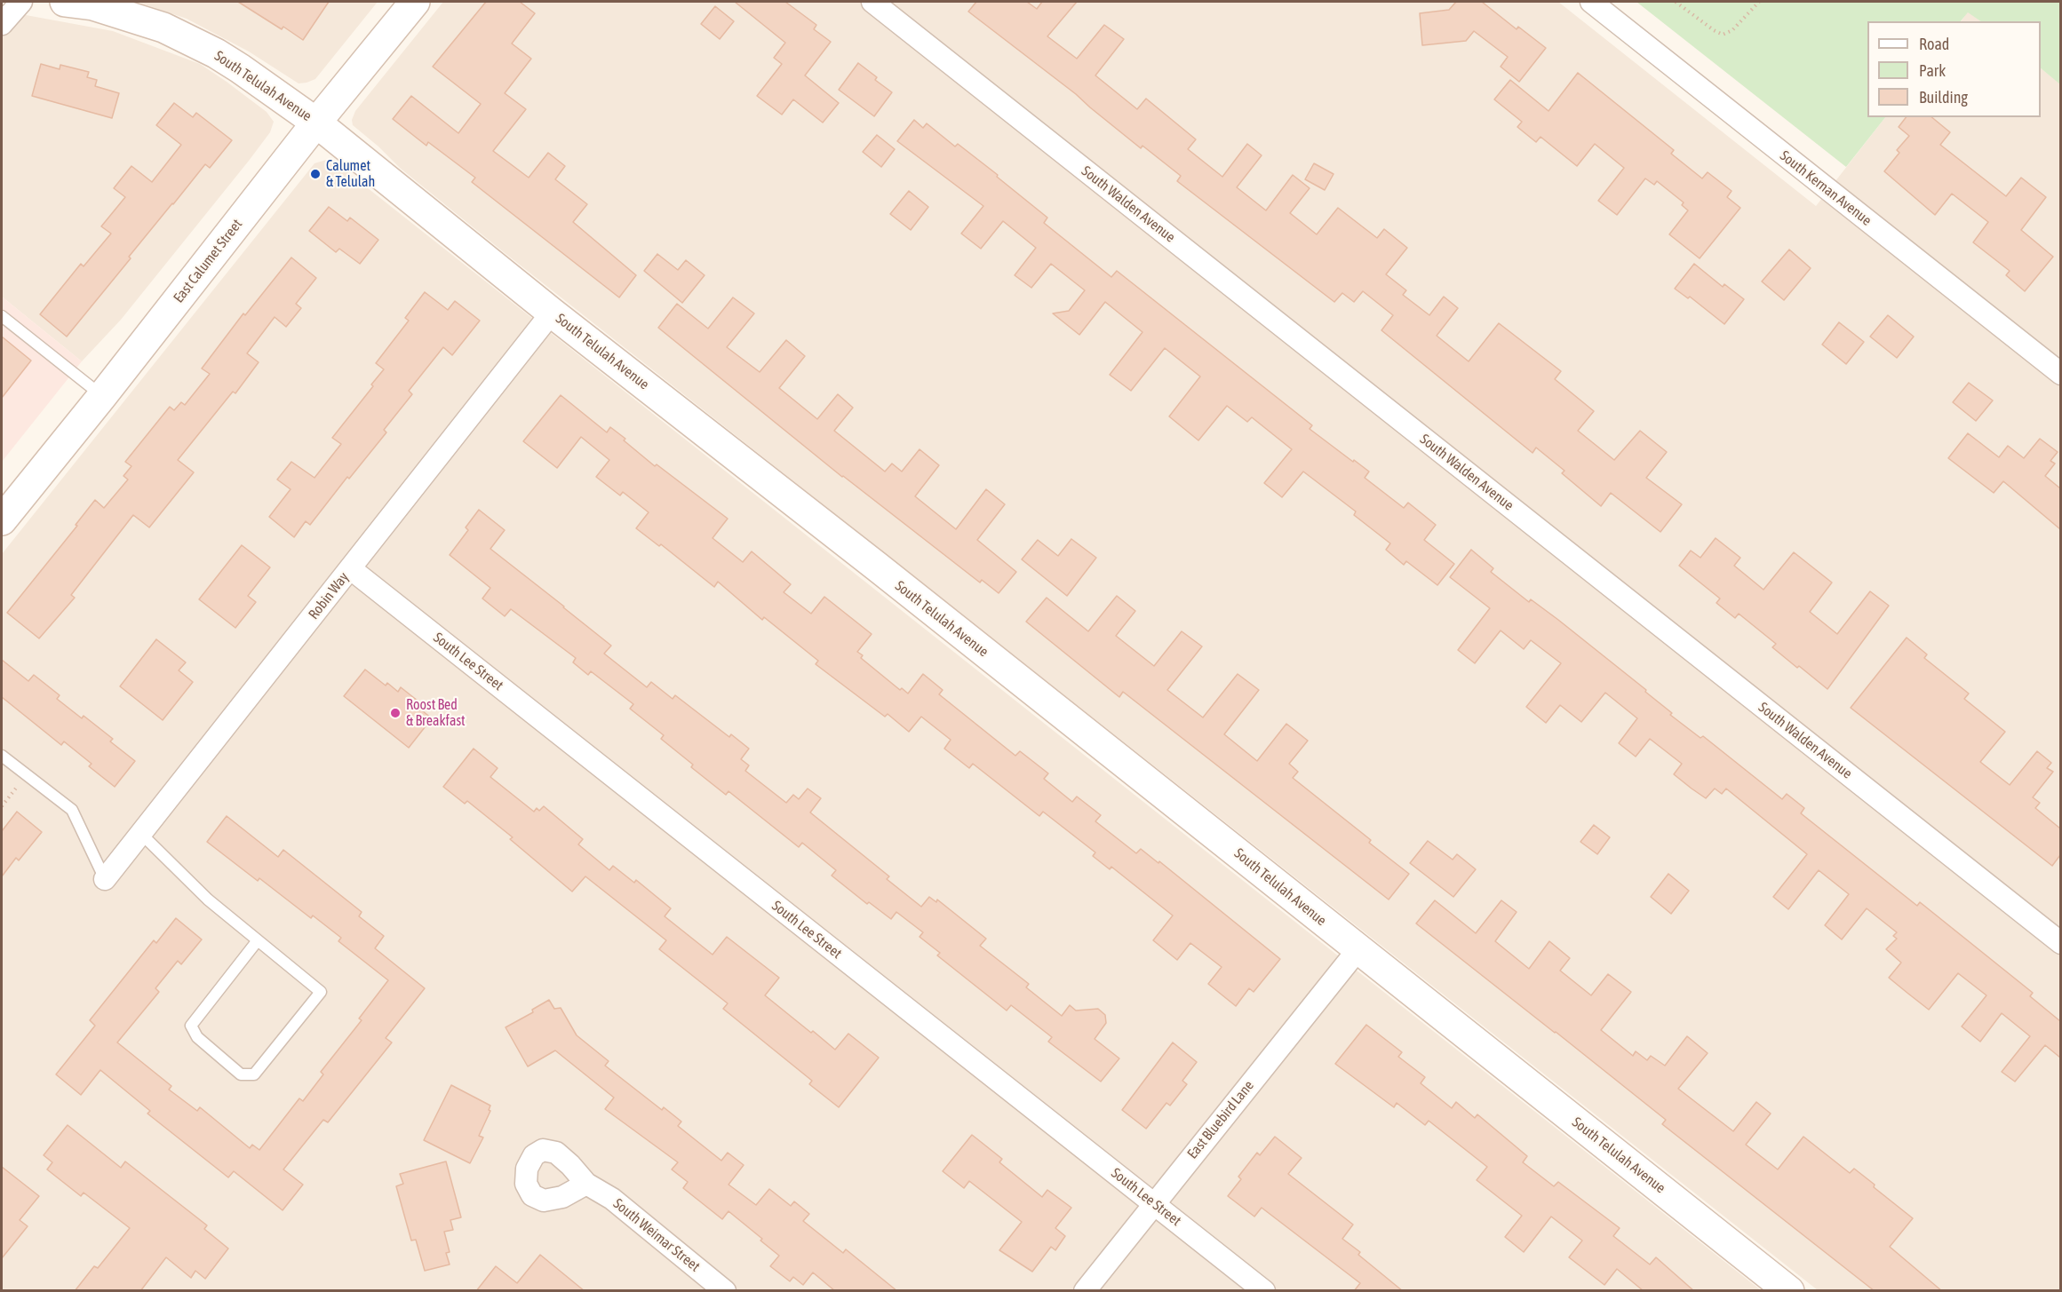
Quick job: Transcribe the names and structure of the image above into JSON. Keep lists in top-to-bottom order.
{
  "streets": {
    "street": [
      "South Telulah Avenue",
      "South Kernan Avenue",
      "South Walden Avenue",
      "East Calumet Street",
      "Robin Way",
      "South Lee Street",
      "East Bluebird Lane",
      "South Weimar Street"
    ]
  },
  "crossings": [
    ["South Telulah Avenue", "East Calumet Street"],
    ["South Telulah Avenue", "Robin Way"],
    ["South Telulah Avenue", "East Bluebird Lane"],
    ["Robin Way", "South Lee Street"],
    ["South Lee Street", "East Bluebird Lane"]
  ],
  "places": ["Calumet & Telulah", "Roost Bed & Breakfast"],
  "legend": ["Road", "Park", "Building"]
}
